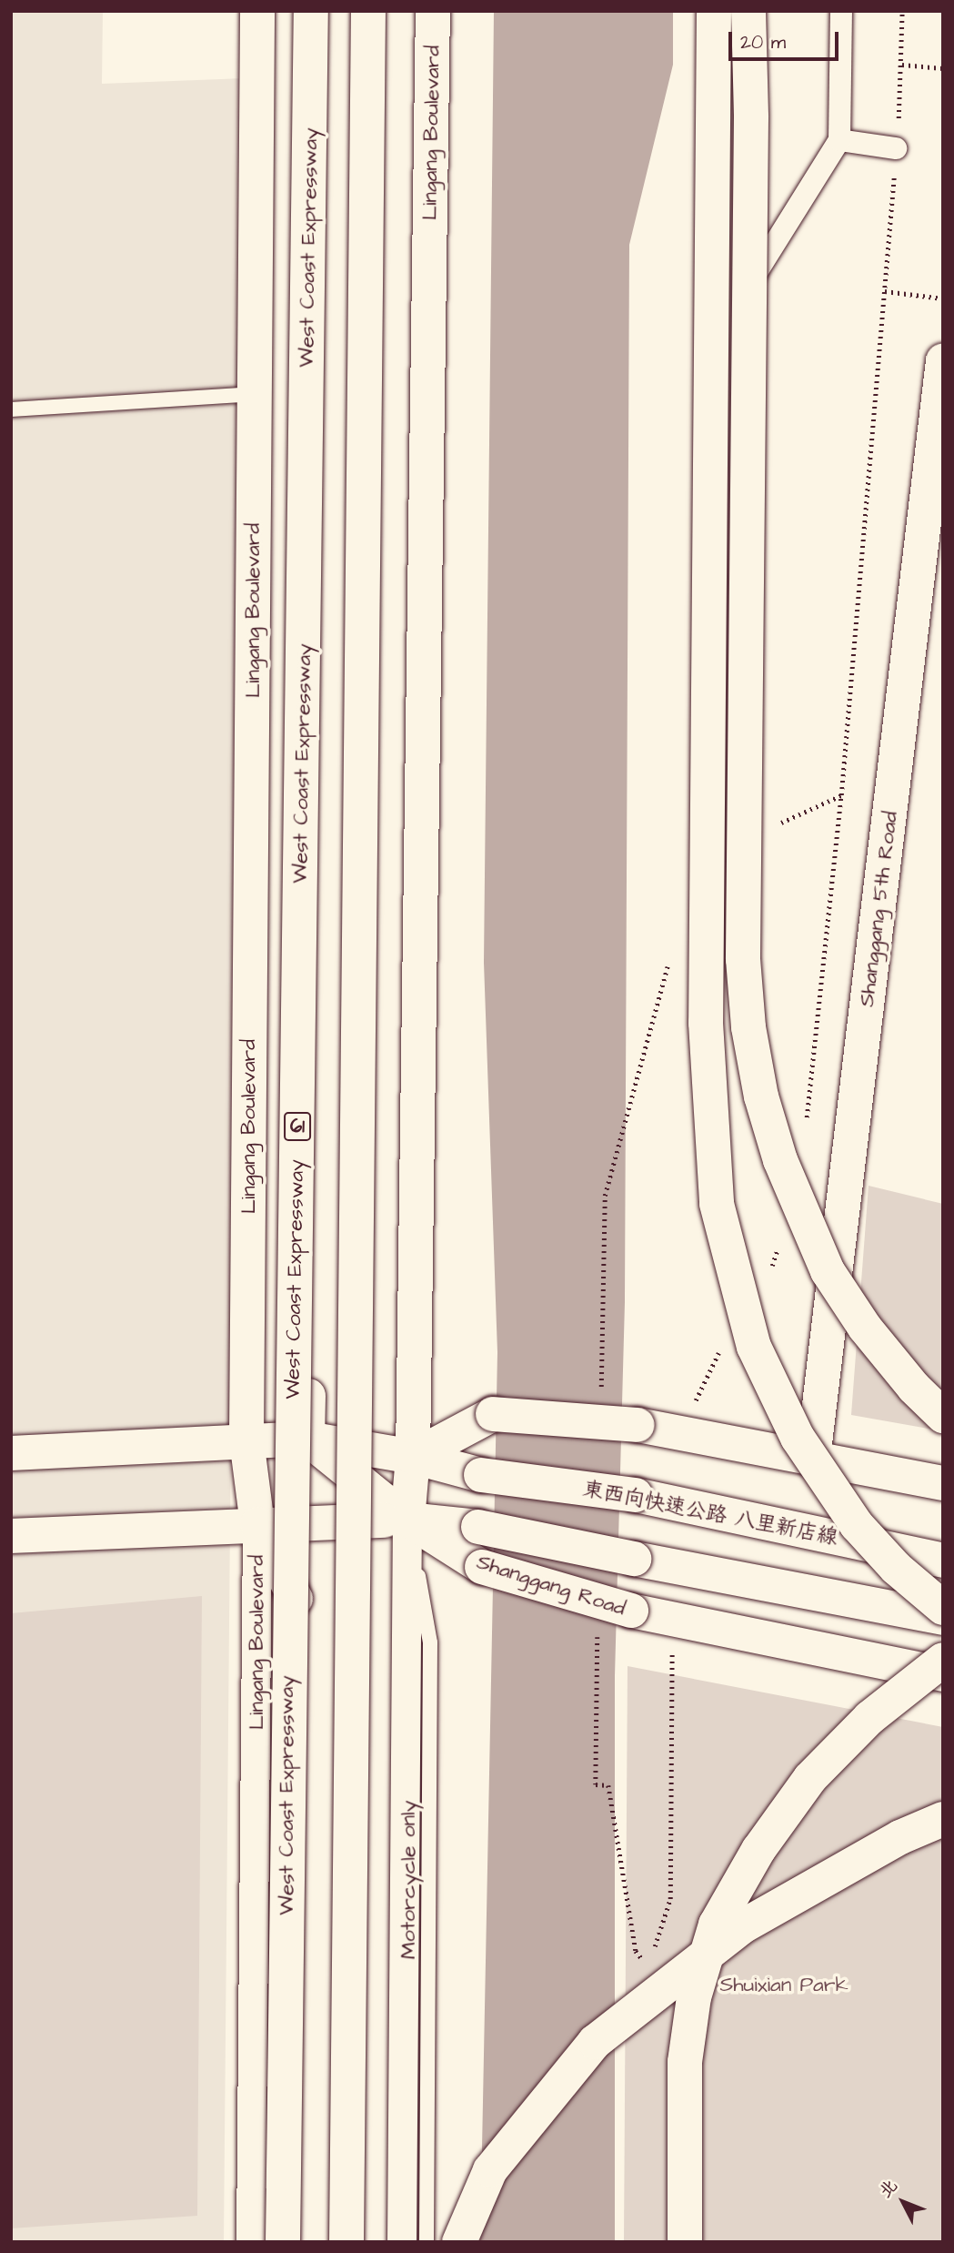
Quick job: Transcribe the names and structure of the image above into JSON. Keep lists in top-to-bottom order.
{
  "streets": {
    "main road": [
      "Lingang Boulevard",
      "West Coast Expressway",
      "Shanggang 5th Road",
      "61",
      "東西向快速公路 八里新店線",
      "Shanggang Road"
    ],
    "lane": ["Motorcycle only"]
  },
  "crossings": [
    ["Lingang Boulevard", "東西向快速公路 八里新店線"],
    ["Lingang Boulevard", "Shanggang Road"],
    ["Lingang Boulevard", "Motorcycle only"],
    ["Shanggang Road", "Motorcycle only"]
  ],
  "parks": ["Shuixian Park"],
  "scale_bar": "20 m",
  "north": "top left"
}
